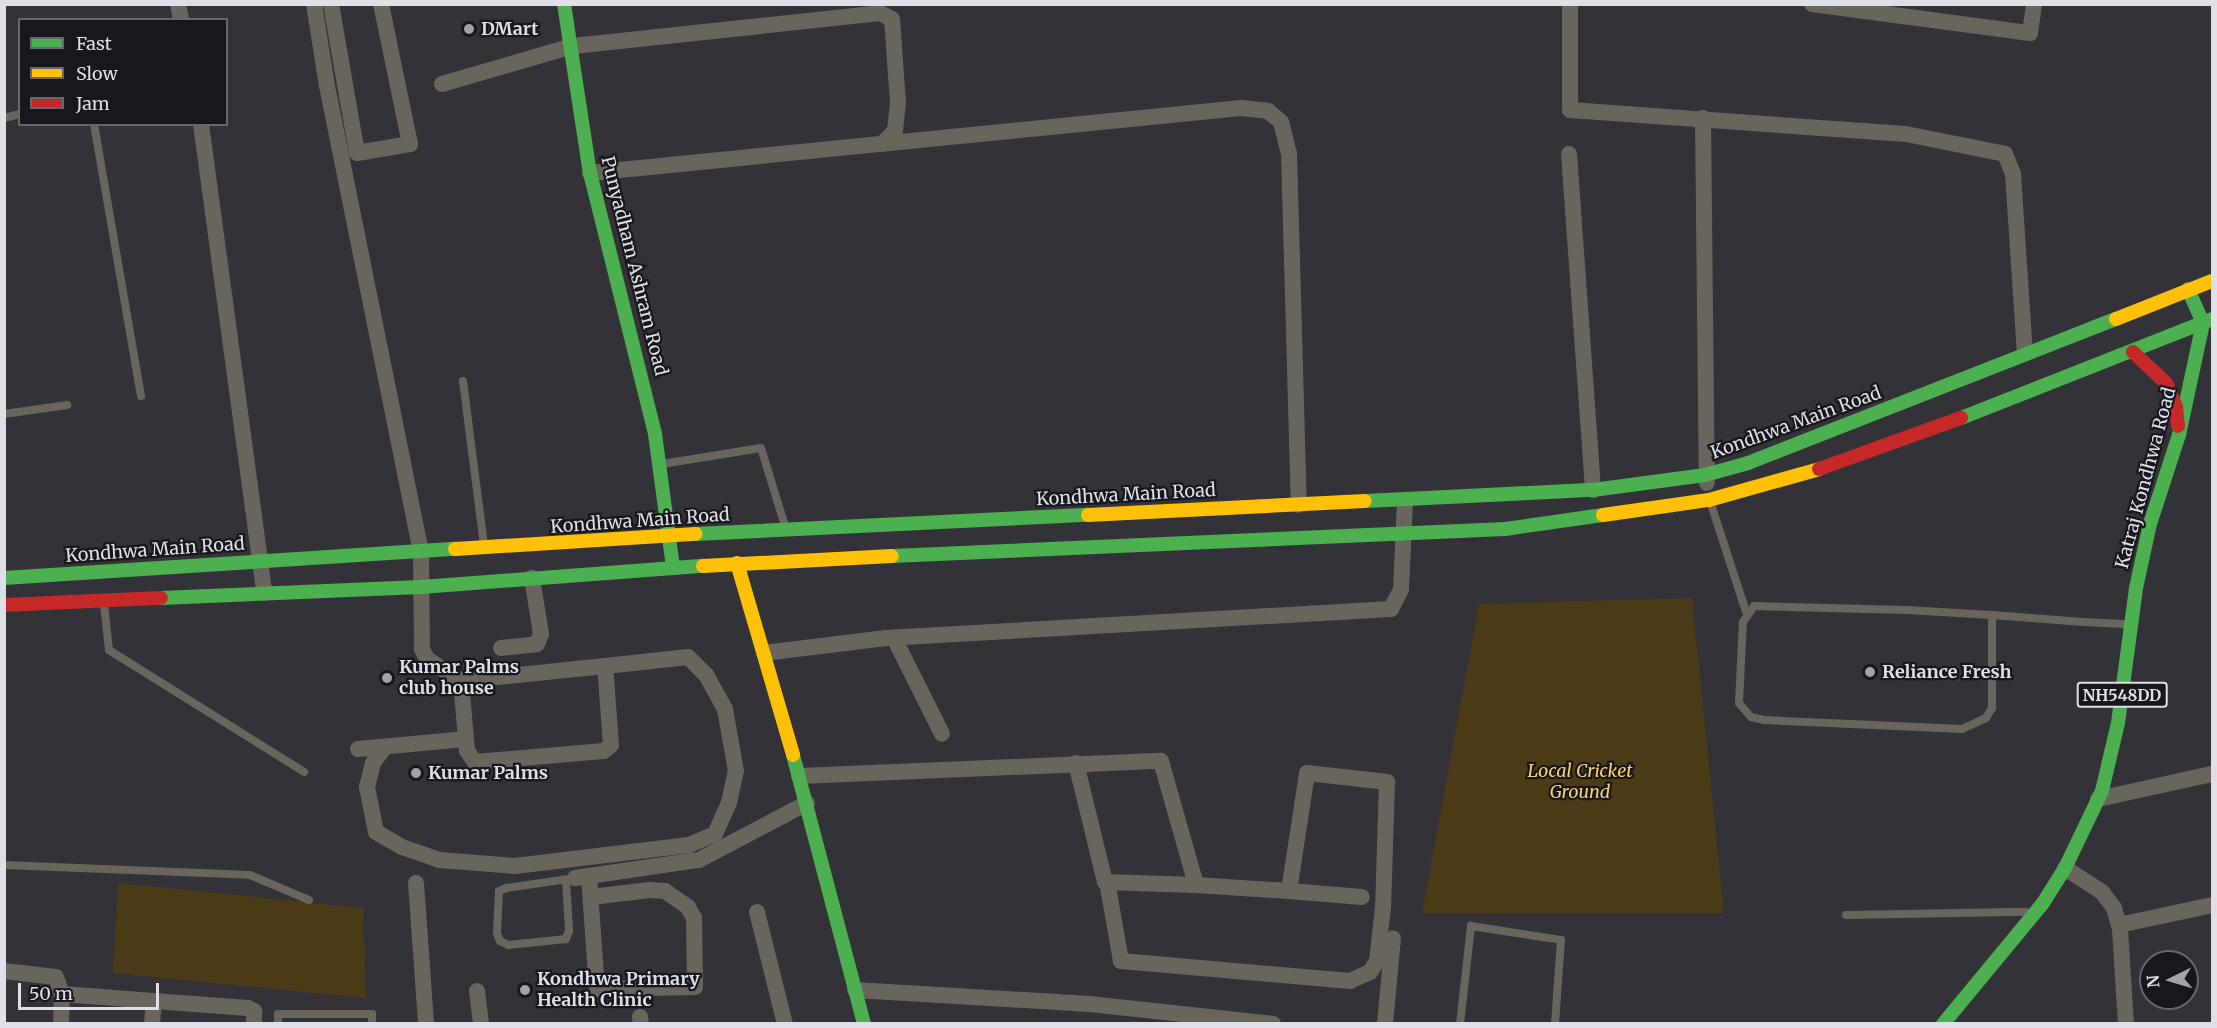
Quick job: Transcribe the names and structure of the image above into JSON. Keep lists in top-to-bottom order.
{
  "streets": {
    "main road": [
      "Punyadham Ashram Road",
      "Kondhwa Main Road",
      "Katraj Kondhwa Road",
      "NH548DD"
    ]
  },
  "crossings": [
    ["Punyadham Ashram Road", "Kondhwa Main Road"]
  ],
  "parks": ["Local Cricket Ground"],
  "places": [
    "DMart",
    "Reliance Fresh",
    "Kumar Palms club house",
    "Kumar Palms",
    "Kondhwa Primary Health Clinic"
  ],
  "legend": ["Fast", "Slow", "Jam"],
  "scale_bar": "50 m",
  "north": "left"
}
